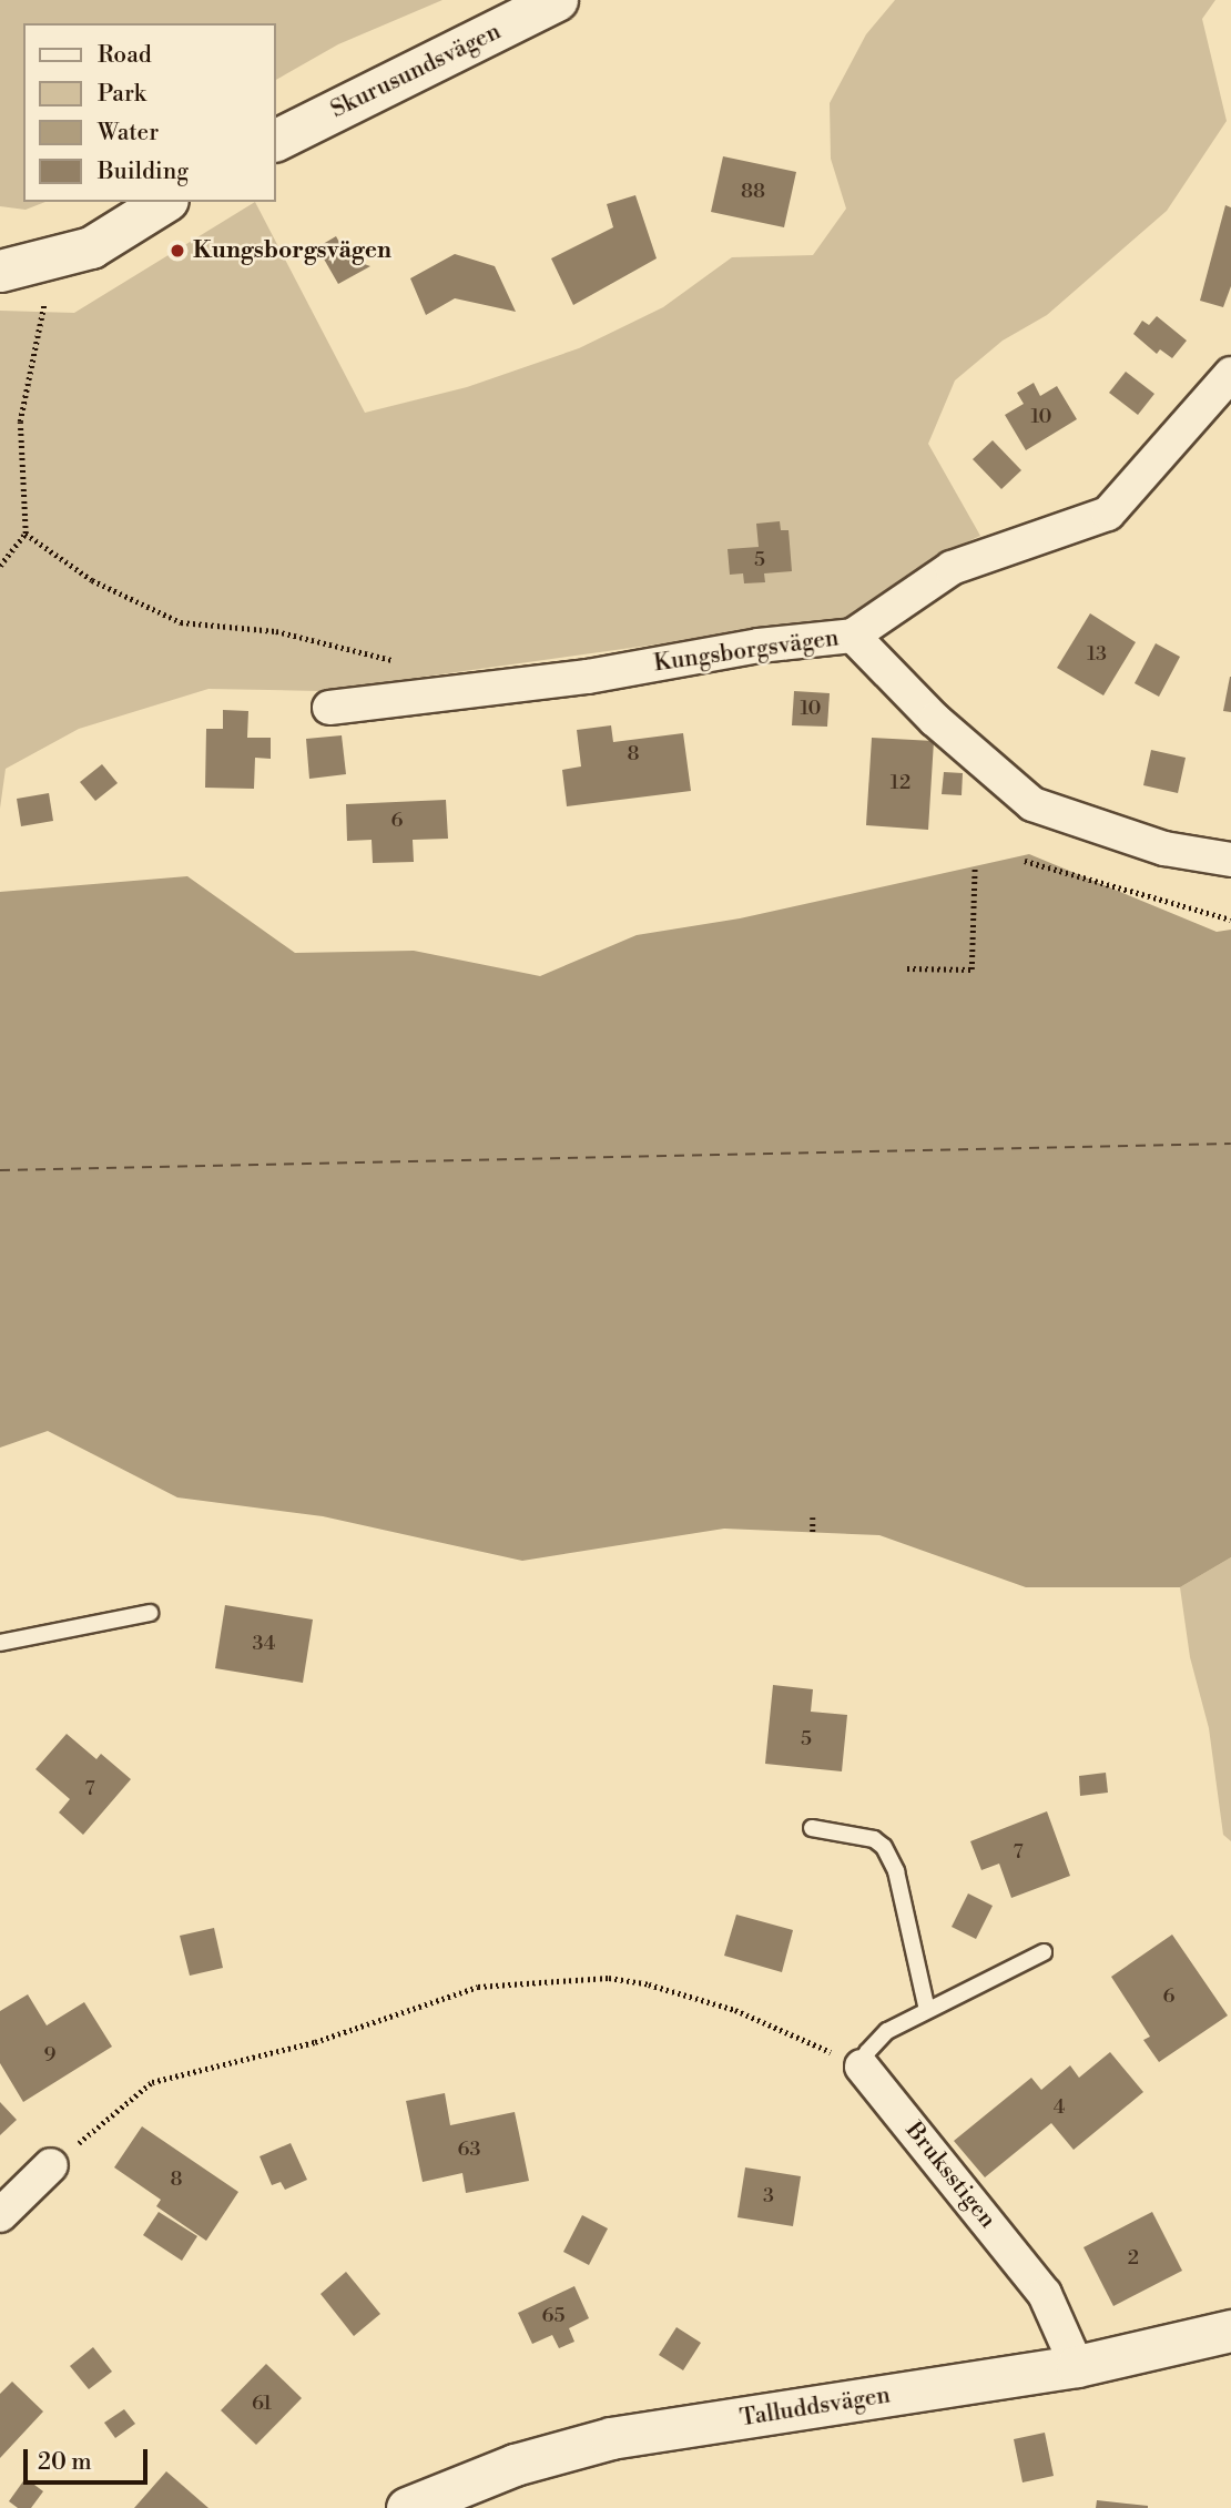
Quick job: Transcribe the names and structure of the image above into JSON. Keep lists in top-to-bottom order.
{
  "streets": {
    "street": [
      "Skurusundsvägen",
      "Kungsborgsvägen",
      "Bruksstigen",
      "Talluddsvägen"
    ]
  },
  "crossings": [
    ["Bruksstigen", "Talluddsvägen"]
  ],
  "places": ["Kungsborgsvägen"],
  "house_numbers": [
    "88",
    "10",
    "5",
    "13",
    "10",
    "8",
    "12",
    "6",
    "34",
    "5",
    "7",
    "7",
    "6",
    "9",
    "4",
    "63",
    "8",
    "3",
    "2",
    "65",
    "61"
  ],
  "legend": [
    "Road",
    "Park",
    "Water",
    "Building"
  ],
  "scale_bar": "20 m"
}
